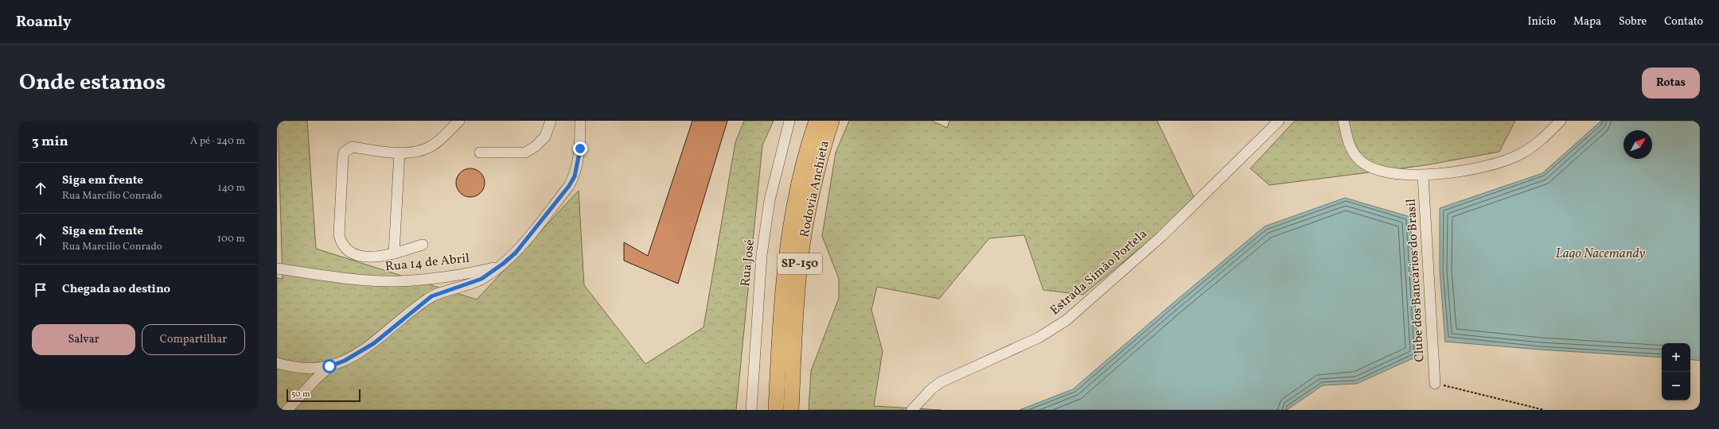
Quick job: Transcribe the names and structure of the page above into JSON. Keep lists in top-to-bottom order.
{
  "streets": {
    "highway": ["Rodovia Anchieta", "SP-150"],
    "street": [
      "Rua 14 de Abril",
      "Rua José",
      "Estrada Simão Portela",
      "Clube dos Bancários do Brasil"
    ]
  },
  "water": ["Lago Nacemandy"],
  "scale_bar": "50 m",
  "north": "top right",
  "page": {
    "header": "Roamly",
    "nav": [
      "Início",
      "Mapa",
      "Sobre",
      "Contato"
    ],
    "title": "Onde estamos",
    "buttons": [
      "Rotas",
      ["Salvar", "Compartilhar"]
    ],
    "heading": ["3 min", "A pé · 240 m"],
    "list": [
      ["Siga em frente", "Rua Marcílio Conrado", "140 m"],
      ["Siga em frente", "Rua Marcilio Conrado", "100 m"],
      "Chegada ao destino"
    ],
    "map_buttons": ["+", "−"],
    "scale": "50 m"
  }
}
